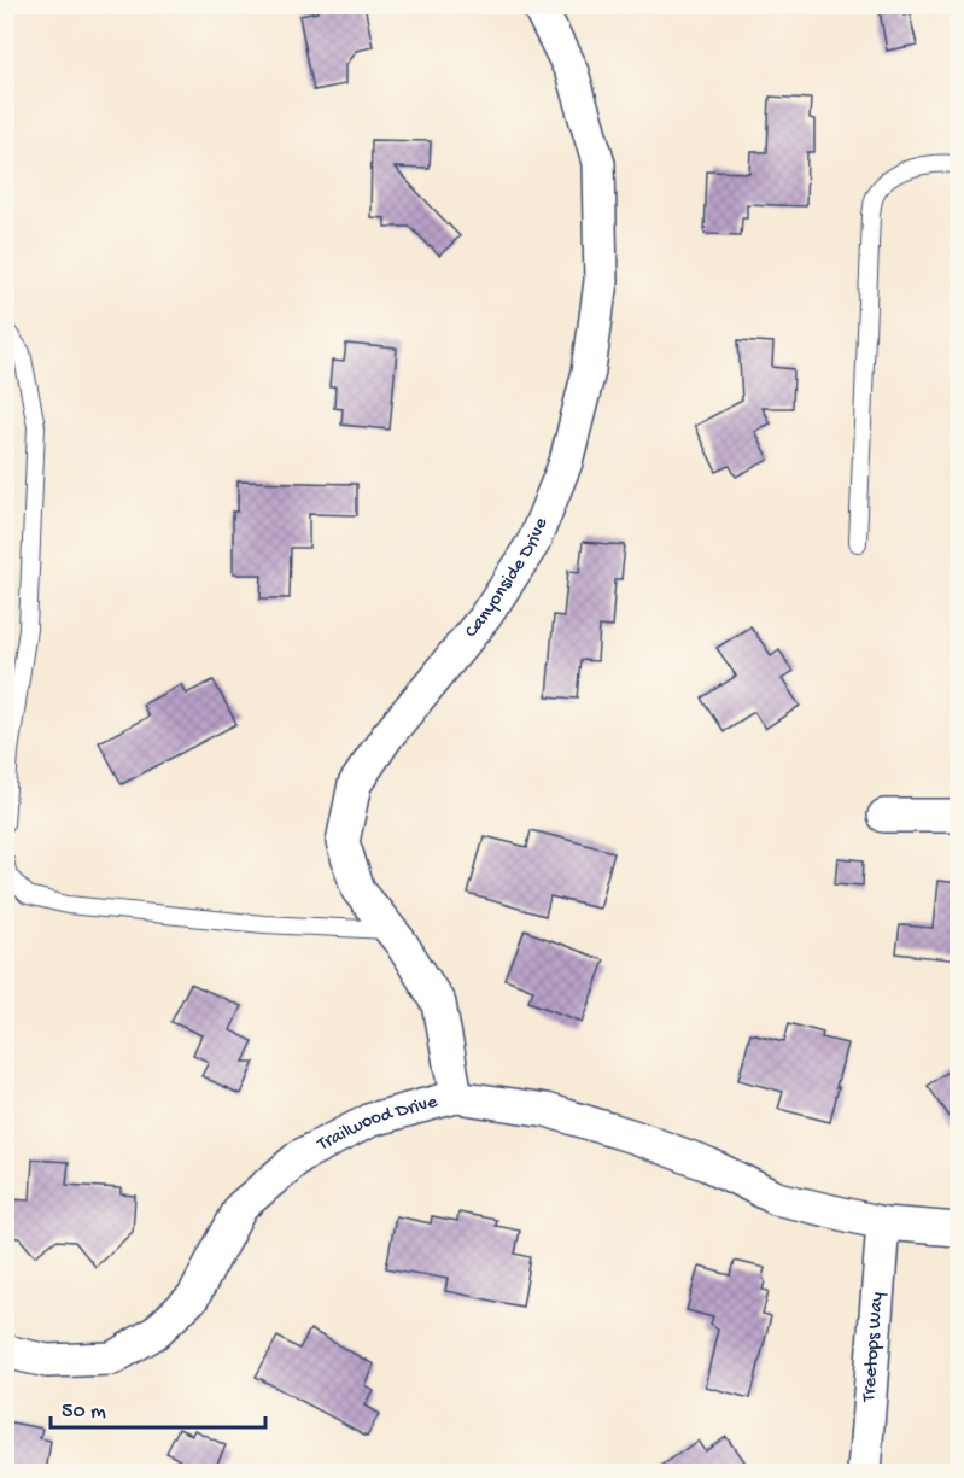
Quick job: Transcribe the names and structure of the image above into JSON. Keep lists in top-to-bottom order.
{
  "streets": {
    "street": ["Canyonside Drive", "Trailwood Drive", "Treetops Way"]
  },
  "crossings": [
    ["Canyonside Drive", "Trailwood Drive"],
    ["Trailwood Drive", "Treetops Way"]
  ],
  "scale_bar": "50 m"
}
